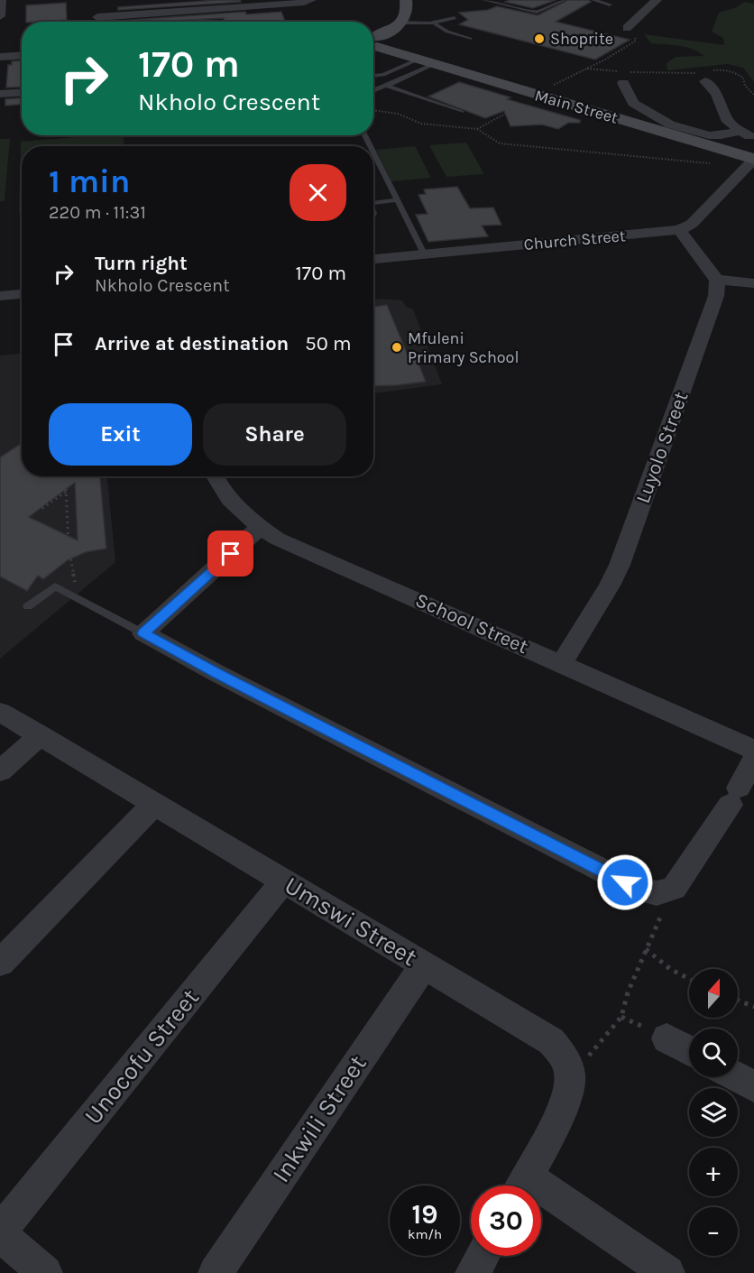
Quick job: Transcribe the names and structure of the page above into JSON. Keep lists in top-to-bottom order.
{
  "streets": {
    "street": [
      "Main Street",
      "Church Street",
      "Luyolo Street",
      "School Street",
      "Umswi Street",
      "Unocofu Street",
      "Inkwili Street"
    ]
  },
  "crossings": [
    ["Luyolo Street", "School Street"],
    ["Umswi Street", "Unocofu Street"],
    ["Umswi Street", "Inkwili Street"]
  ],
  "places": ["Shoprite", "Mfuleni Primary School"],
  "north": "top",
  "page": {
    "turn": ["170 m", "Nkholo Crescent"],
    "heading": ["1 min", "220 m · 11:31"],
    "list": [
      {
        "name": "Turn right",
        "note": "Nkholo Crescent",
        "value": "170 m"
      },
      {
        "name": "Arrive at destination",
        "value": "50 m"
      }
    ],
    "buttons": ["Exit", "Share"],
    "map_buttons": ["+", "−"],
    "speed": "19 km/h",
    "limit": "30"
  }
}
